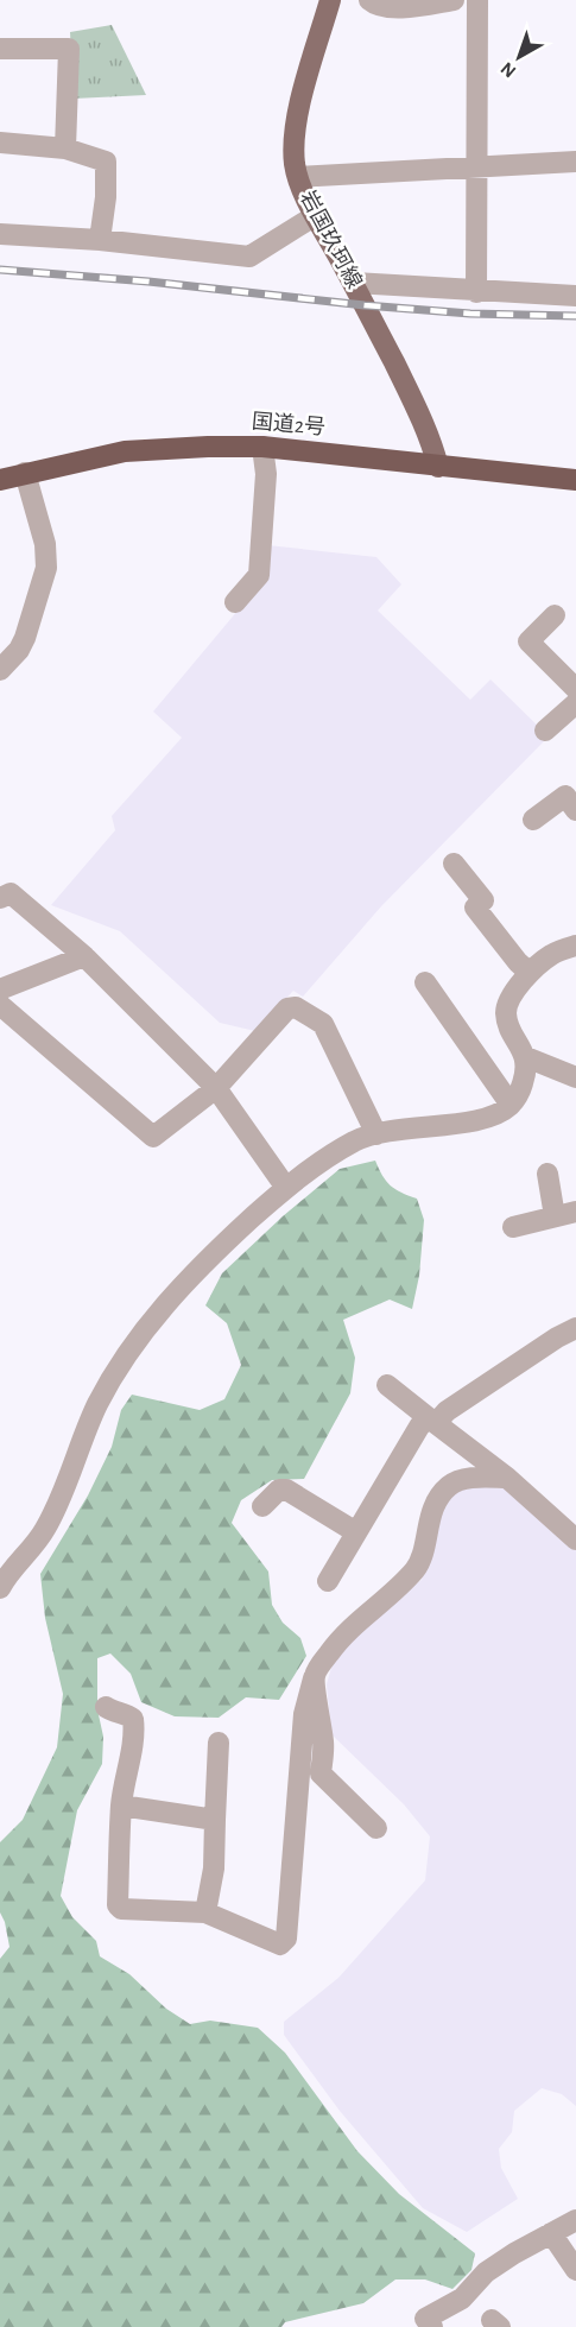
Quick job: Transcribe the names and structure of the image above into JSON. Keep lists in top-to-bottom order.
{
  "streets": {
    "highway": ["国道2号"],
    "main road": ["岩国玖珂線"]
  },
  "crossings": [
    ["岩国玖珂線", "国道2号"]
  ],
  "north": "bottom left"
}
